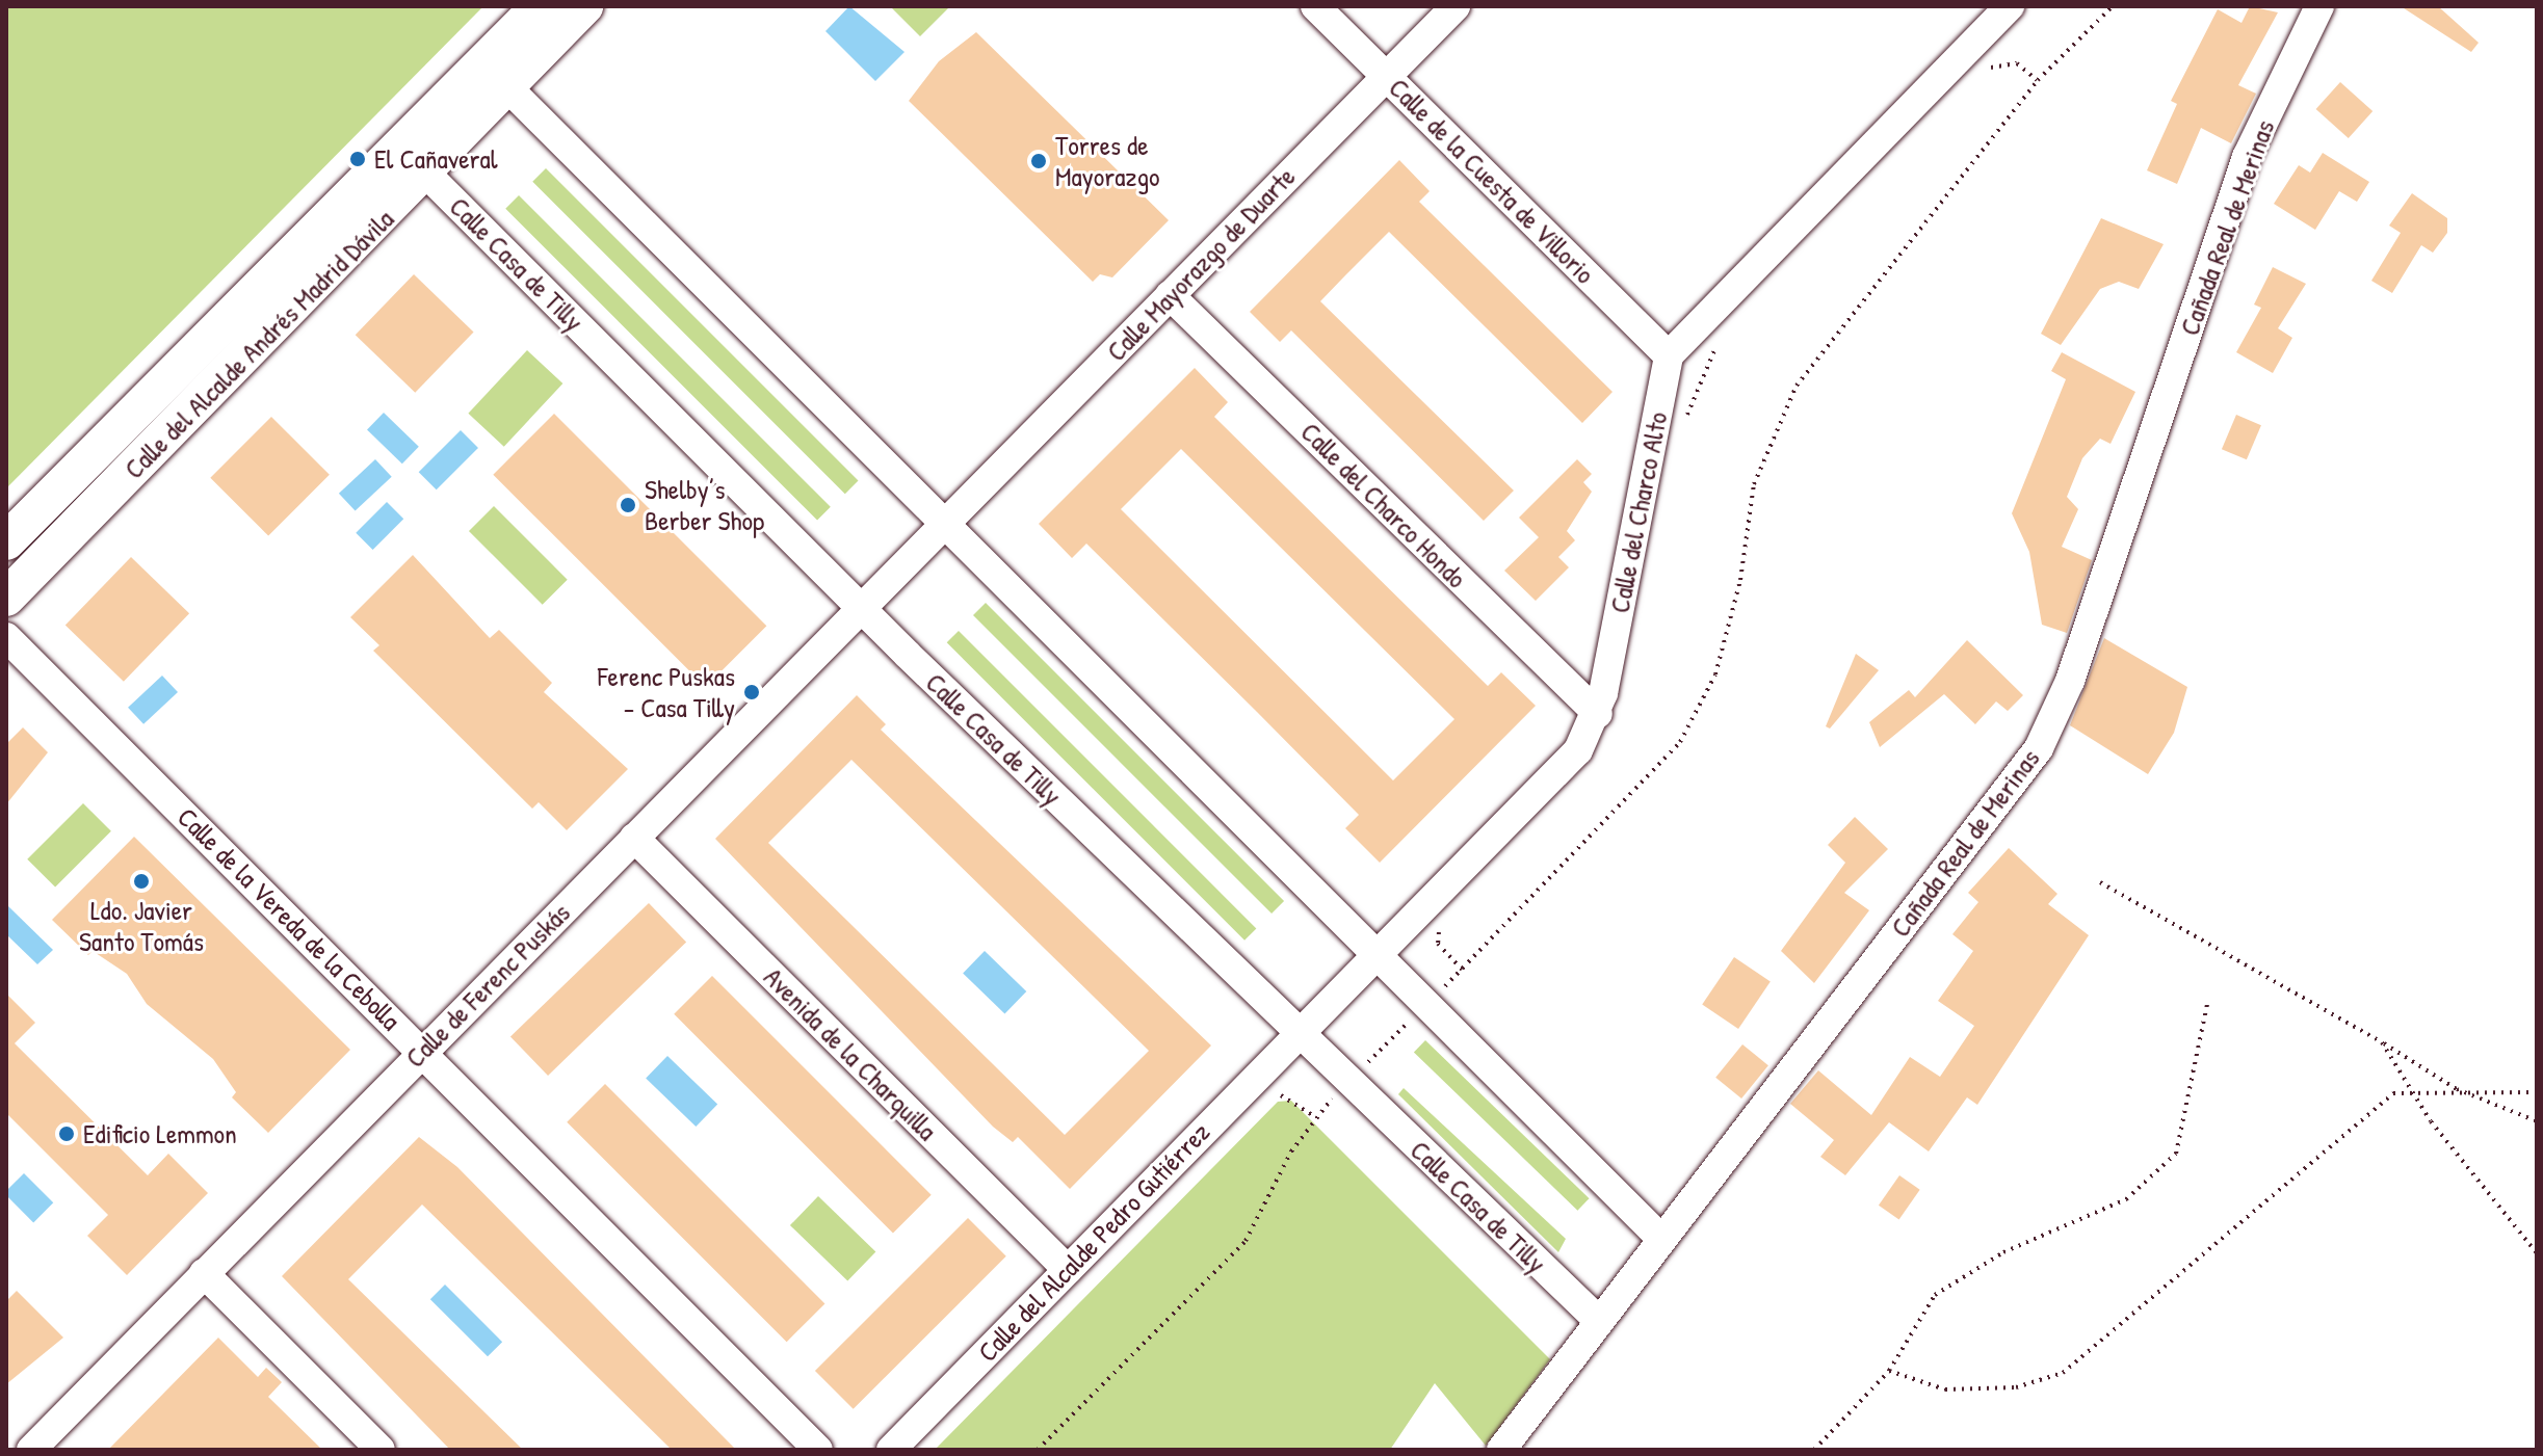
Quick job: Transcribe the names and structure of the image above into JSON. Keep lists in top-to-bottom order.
{
  "streets": {
    "main road": ["Calle del Alcalde Andrés Madrid Dávila"],
    "street": [
      "Calle de la Cuesta de Villorio",
      "Cañada Real de Merinas",
      "Calle Casa de Tilly",
      "Calle Mayorazgo de Duarte",
      "Calle del Charco Hondo",
      "Calle del Charco Alto",
      "Calle de la Vereda de la Cebolla",
      "Calle de Ferenc Puskás",
      "Avenida de la Charquilla",
      "Calle del Alcalde Pedro Gutiérrez"
    ]
  },
  "crossings": [
    ["Calle de la Cuesta de Villorio", "Calle Mayorazgo de Duarte"],
    ["Calle de la Cuesta de Villorio", "Calle del Charco Alto"],
    ["Cañada Real de Merinas", "Calle Casa de Tilly"],
    ["Calle Casa de Tilly", "Calle del Alcalde Andrés Madrid Dávila"],
    ["Calle Casa de Tilly", "Calle del Charco Alto"],
    ["Calle Casa de Tilly", "Calle de Ferenc Puskás"],
    ["Calle Casa de Tilly", "Calle del Alcalde Pedro Gutiérrez"],
    ["Calle Mayorazgo de Duarte", "Calle del Charco Hondo"],
    ["Calle Mayorazgo de Duarte", "Calle de Ferenc Puskás"],
    ["Calle del Charco Hondo", "Calle del Charco Alto"],
    ["Calle del Charco Alto", "Calle del Alcalde Pedro Gutiérrez"],
    ["Calle de la Vereda de la Cebolla", "Calle de Ferenc Puskás"],
    ["Calle de Ferenc Puskás", "Avenida de la Charquilla"],
    ["Avenida de la Charquilla", "Calle del Alcalde Pedro Gutiérrez"]
  ],
  "places": [
    "El Cañaveral",
    "Torres de Mayorazgo",
    "Shelby’s Berber Shop",
    "Ferenc Puskas - Casa Tilly",
    "Ldo. Javier Santo Tomás",
    "Edificio Lemmon"
  ]
}
